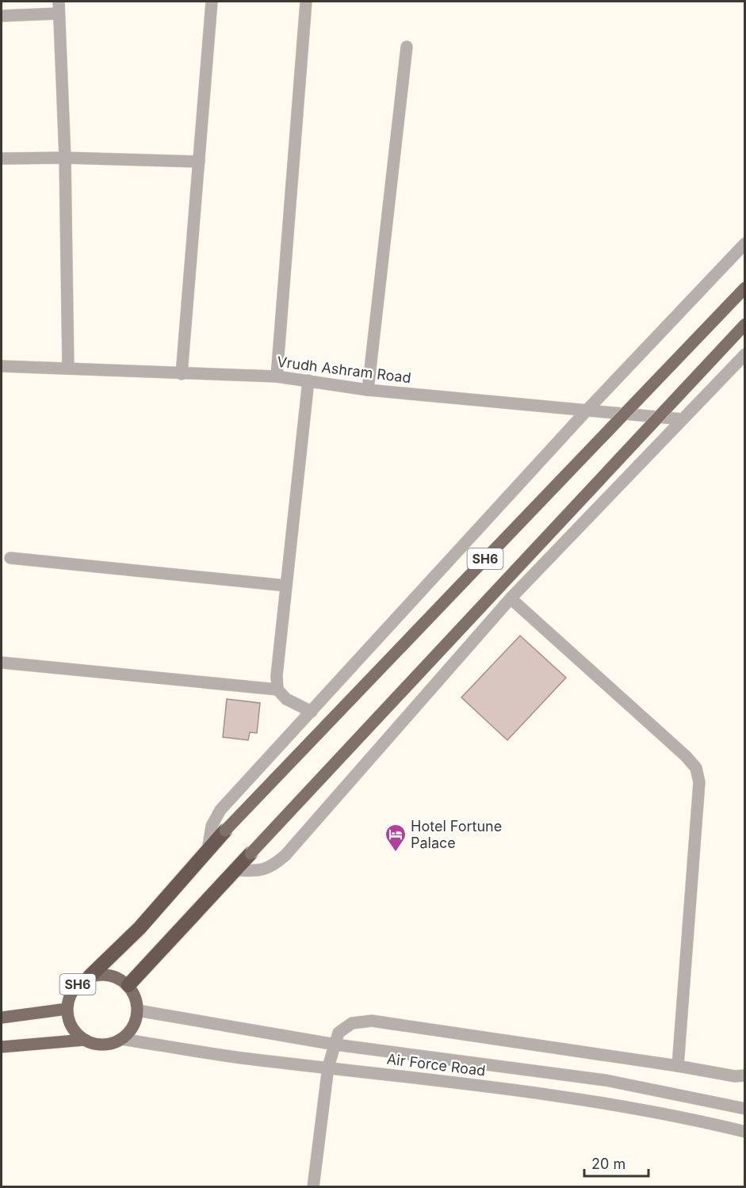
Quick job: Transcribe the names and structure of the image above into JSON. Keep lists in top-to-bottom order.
{
  "streets": {
    "highway": ["SH6"],
    "street": ["Vrudh Ashram Road", "Air Force Road"]
  },
  "crossings": [
    ["SH6", "Air Force Road"]
  ],
  "places": {
    "hotel": ["Hotel Fortune Palace"]
  },
  "scale_bar": "20 m"
}
